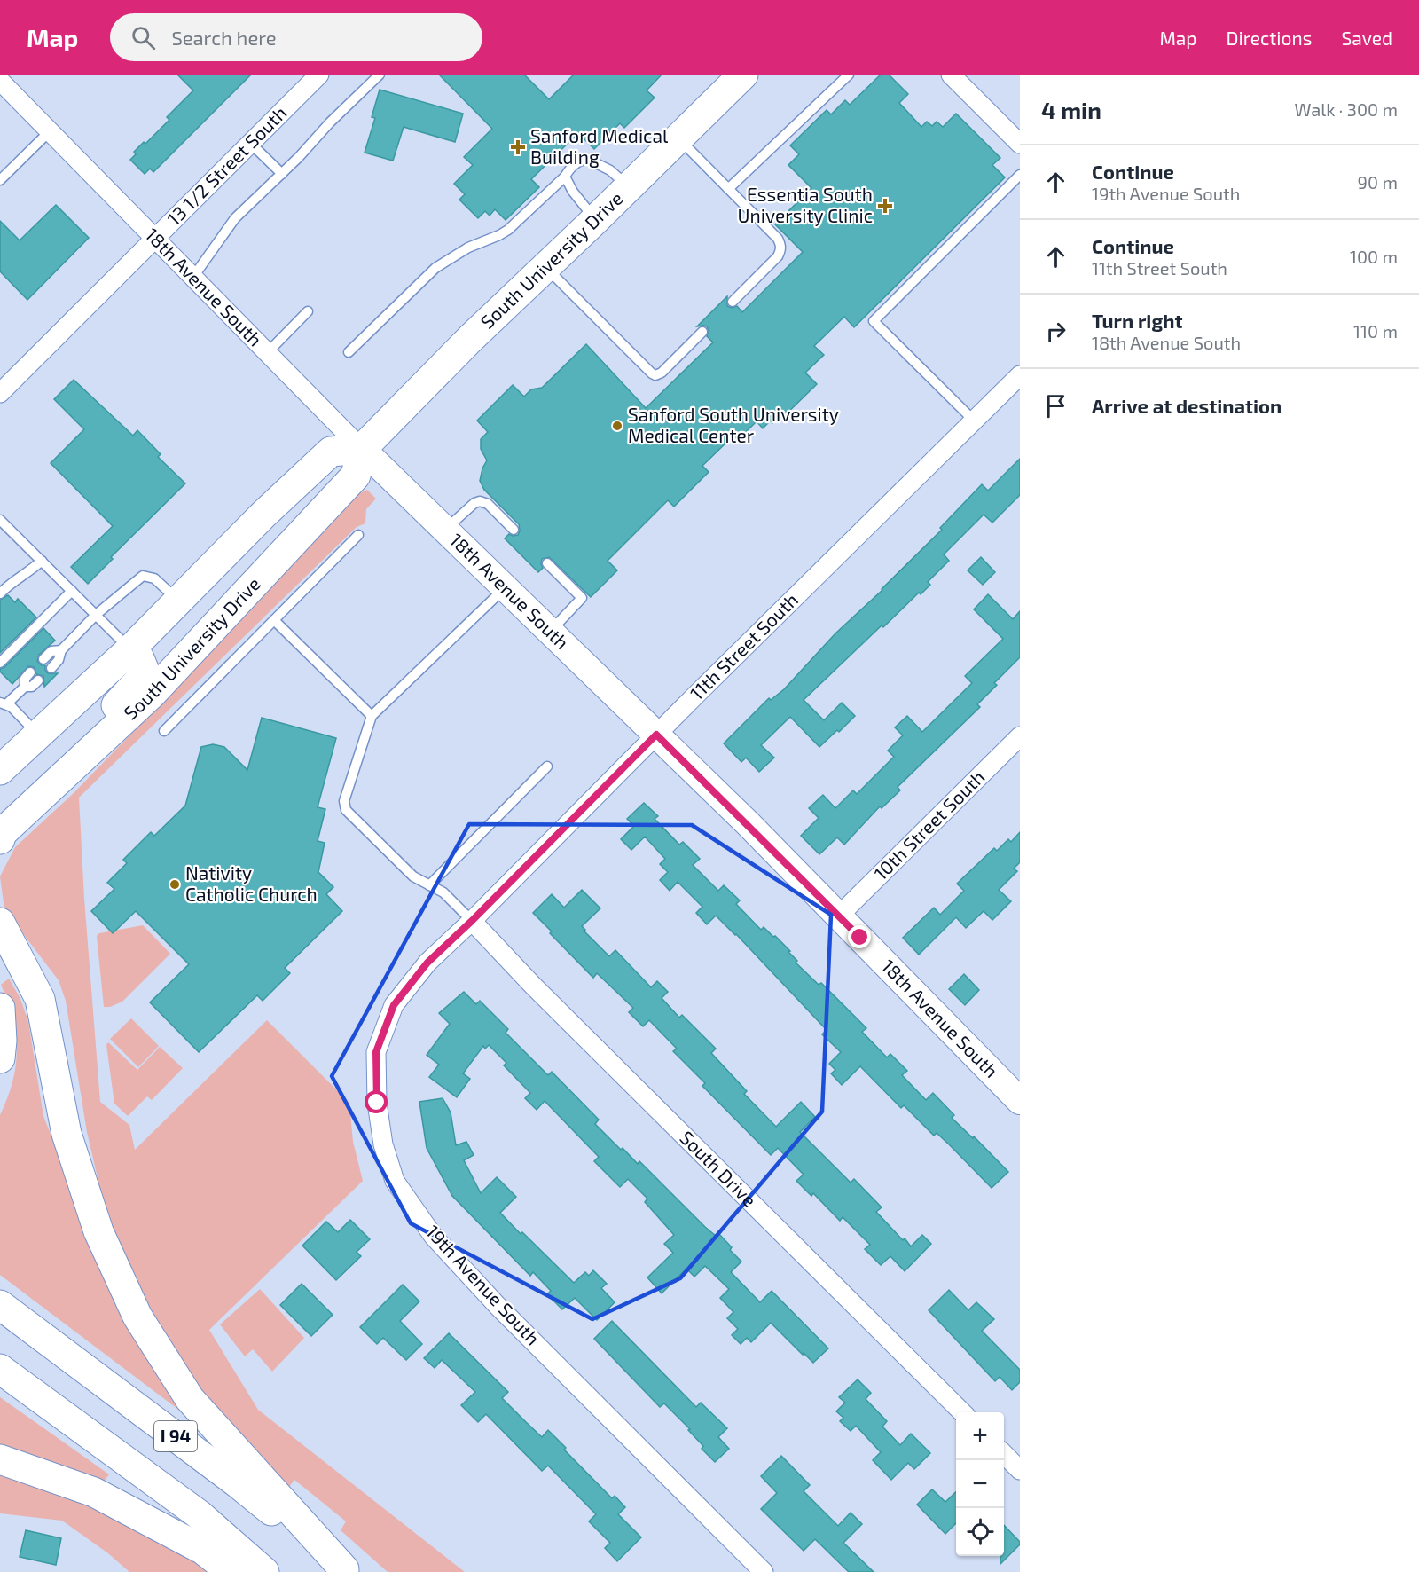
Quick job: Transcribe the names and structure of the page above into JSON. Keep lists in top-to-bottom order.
{
  "streets": {
    "main road": ["South University Drive", "I 94"],
    "street": [
      "13 1/2 Street South",
      "18th Avenue South",
      "11th Street South",
      "10th Street South",
      "South Drive",
      "19th Avenue South"
    ]
  },
  "crossings": [
    ["13 1/2 Street South", "18th Avenue South"],
    ["South University Drive", "18th Avenue South"],
    ["18th Avenue South", "11th Street South"],
    ["18th Avenue South", "10th Street South"],
    ["11th Street South", "South Drive"],
    ["11th Street South", "19th Avenue South"],
    ["South Drive", "19th Avenue South"]
  ],
  "places": {
    "health": ["Sanford Medical Building", "Essentia South University Clinic"],
    "other": ["Sanford South University Medical Center", "Nativity Catholic Church"]
  },
  "page": {
    "header": "Map",
    "search": "Search here",
    "nav": ["Map", "Directions", "Saved"],
    "heading": ["4 min", "Walk · 300 m"],
    "list": [
      ["Continue", "19th Avenue South", "90 m"],
      ["Continue", "11th Street South", "100 m"],
      ["Turn right", "18th Avenue South", "110 m"],
      "Arrive at destination"
    ],
    "map_buttons": ["+", "−"]
  }
}
